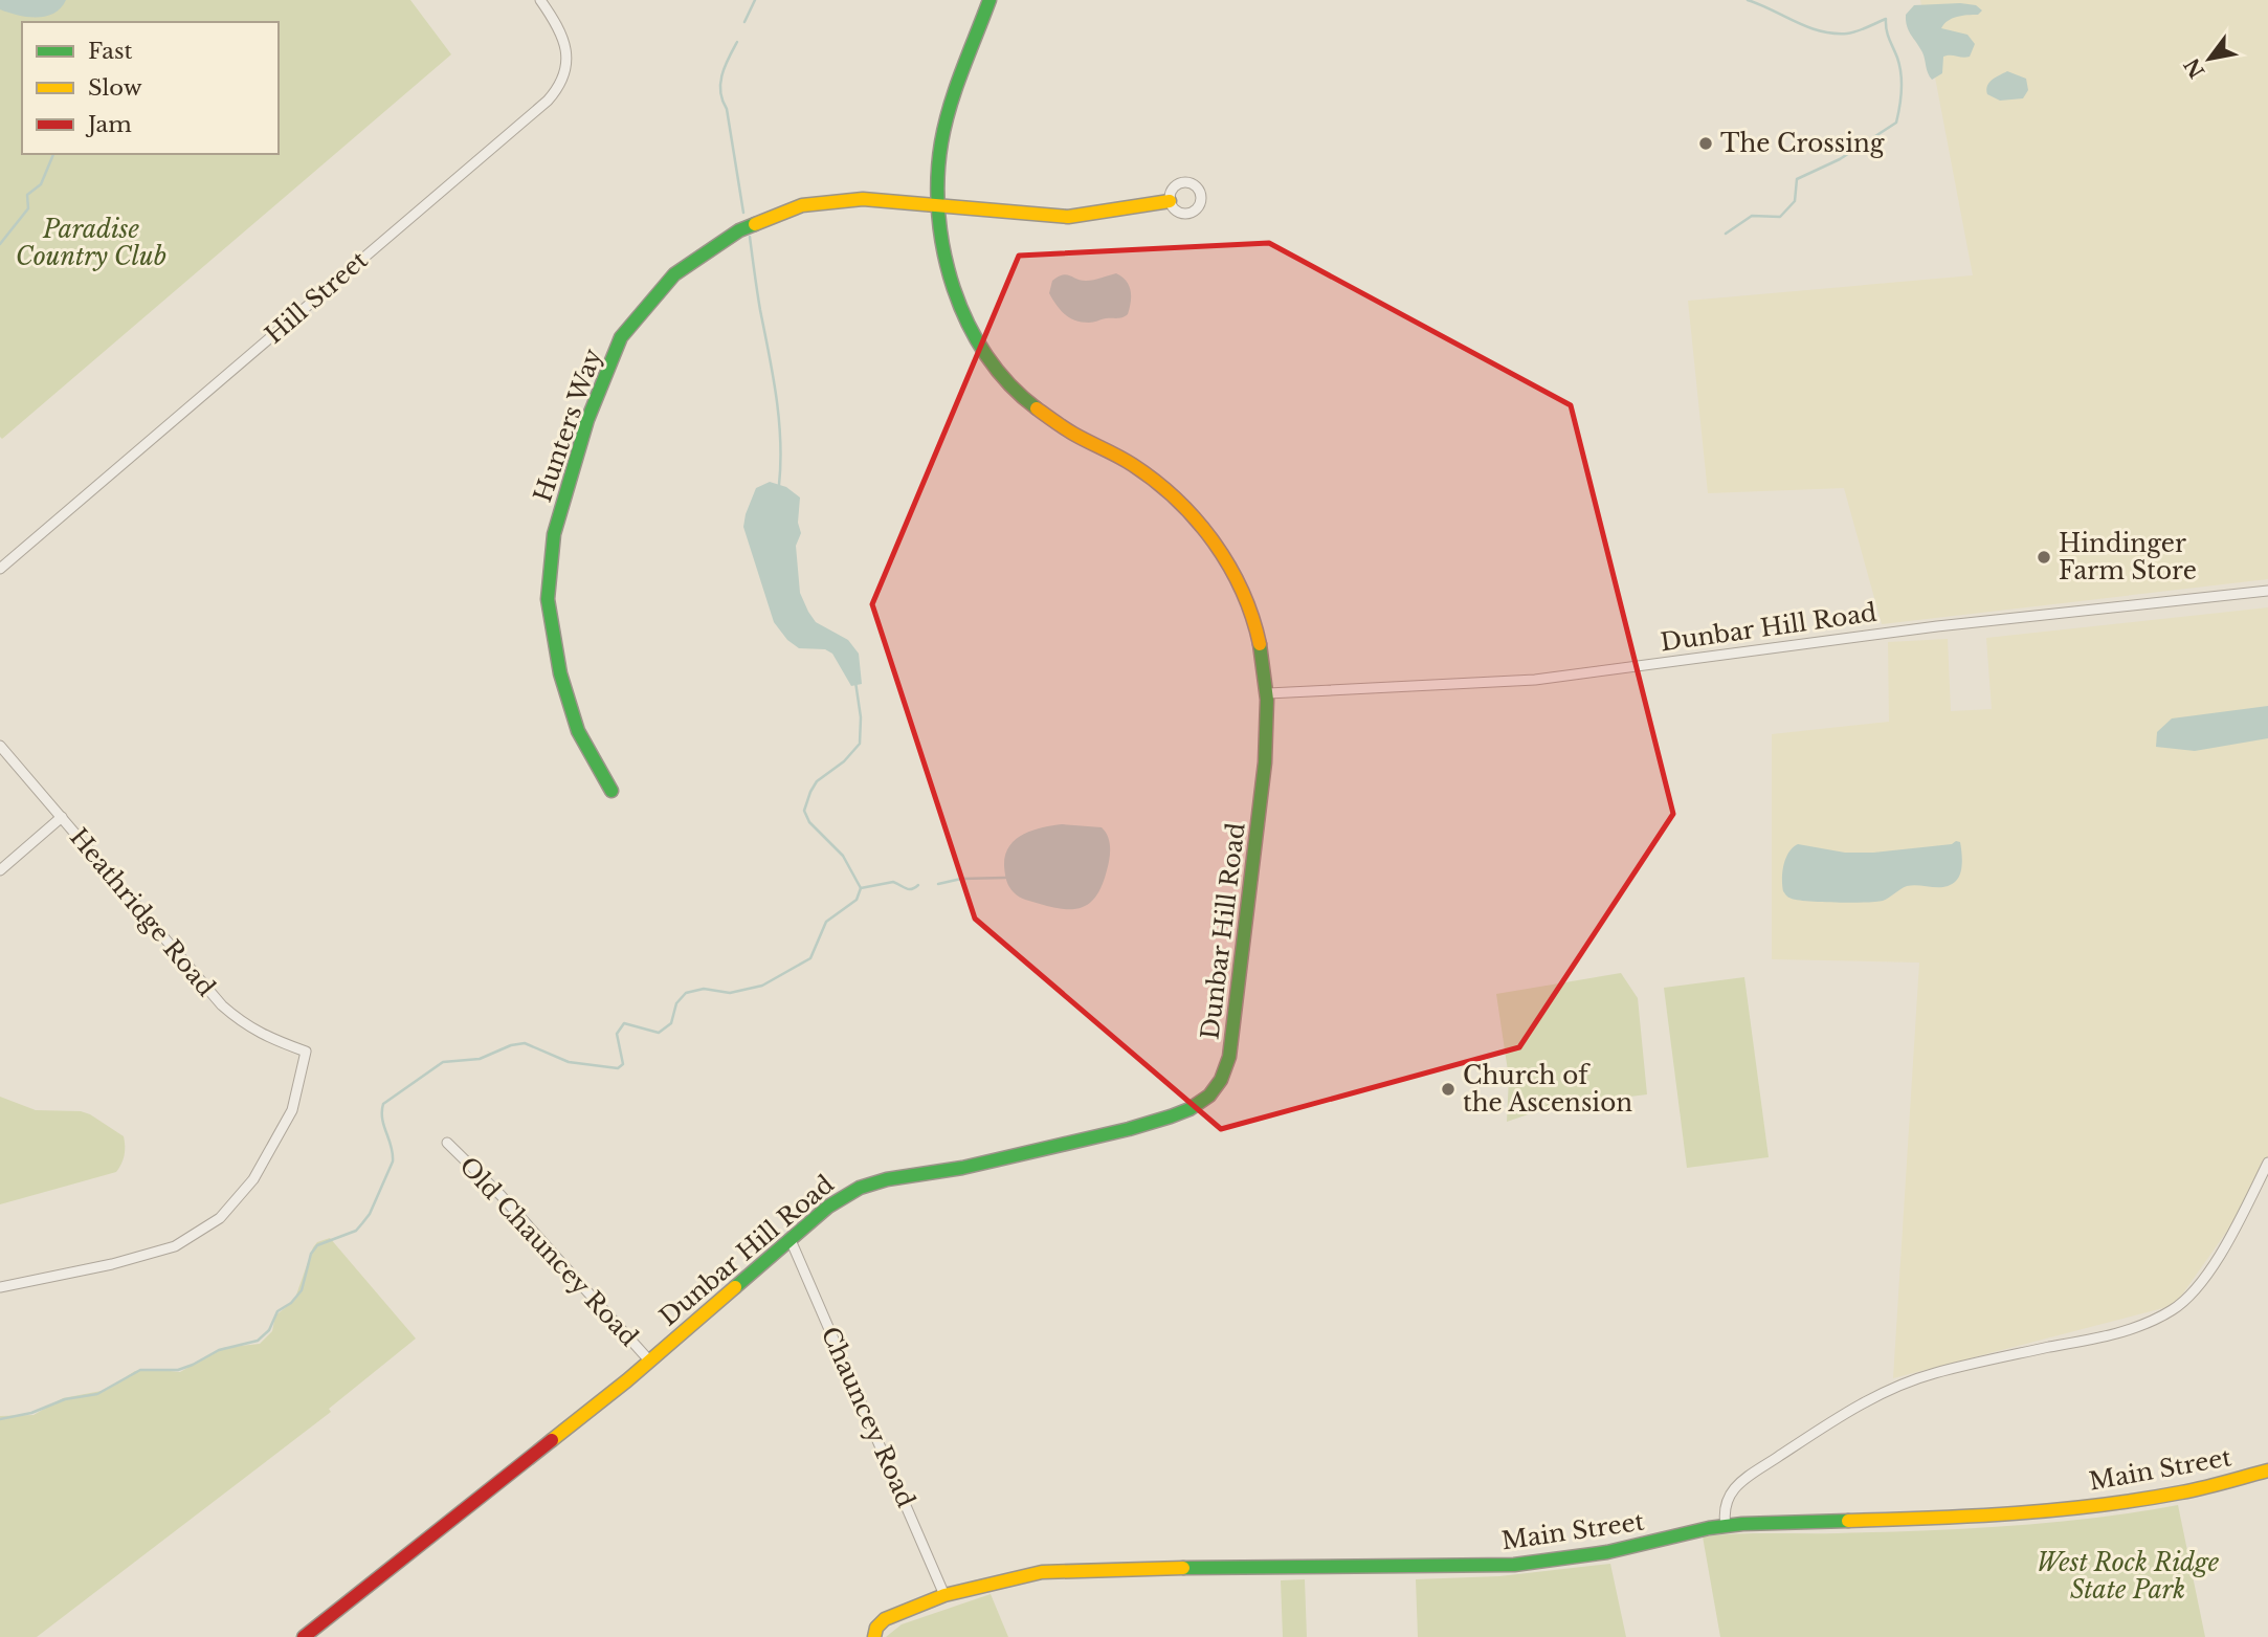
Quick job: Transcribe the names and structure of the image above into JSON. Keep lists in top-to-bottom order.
{
  "streets": {
    "street": [
      "Hill Street",
      "Hunters Way",
      "Dunbar Hill Road",
      "Heathridge Road",
      "Old Chauncey Road",
      "Chauncey Road",
      "Main Street"
    ]
  },
  "crossings": [
    ["Dunbar Hill Road", "Old Chauncey Road"],
    ["Dunbar Hill Road", "Chauncey Road"],
    ["Chauncey Road", "Main Street"]
  ],
  "parks": ["Paradise Country Club", "West Rock Ridge State Park"],
  "places": ["The Crossing", "Hindinger Farm Store", "Church of the Ascension"],
  "legend": ["Fast", "Slow", "Jam"],
  "north": "bottom left"
}
